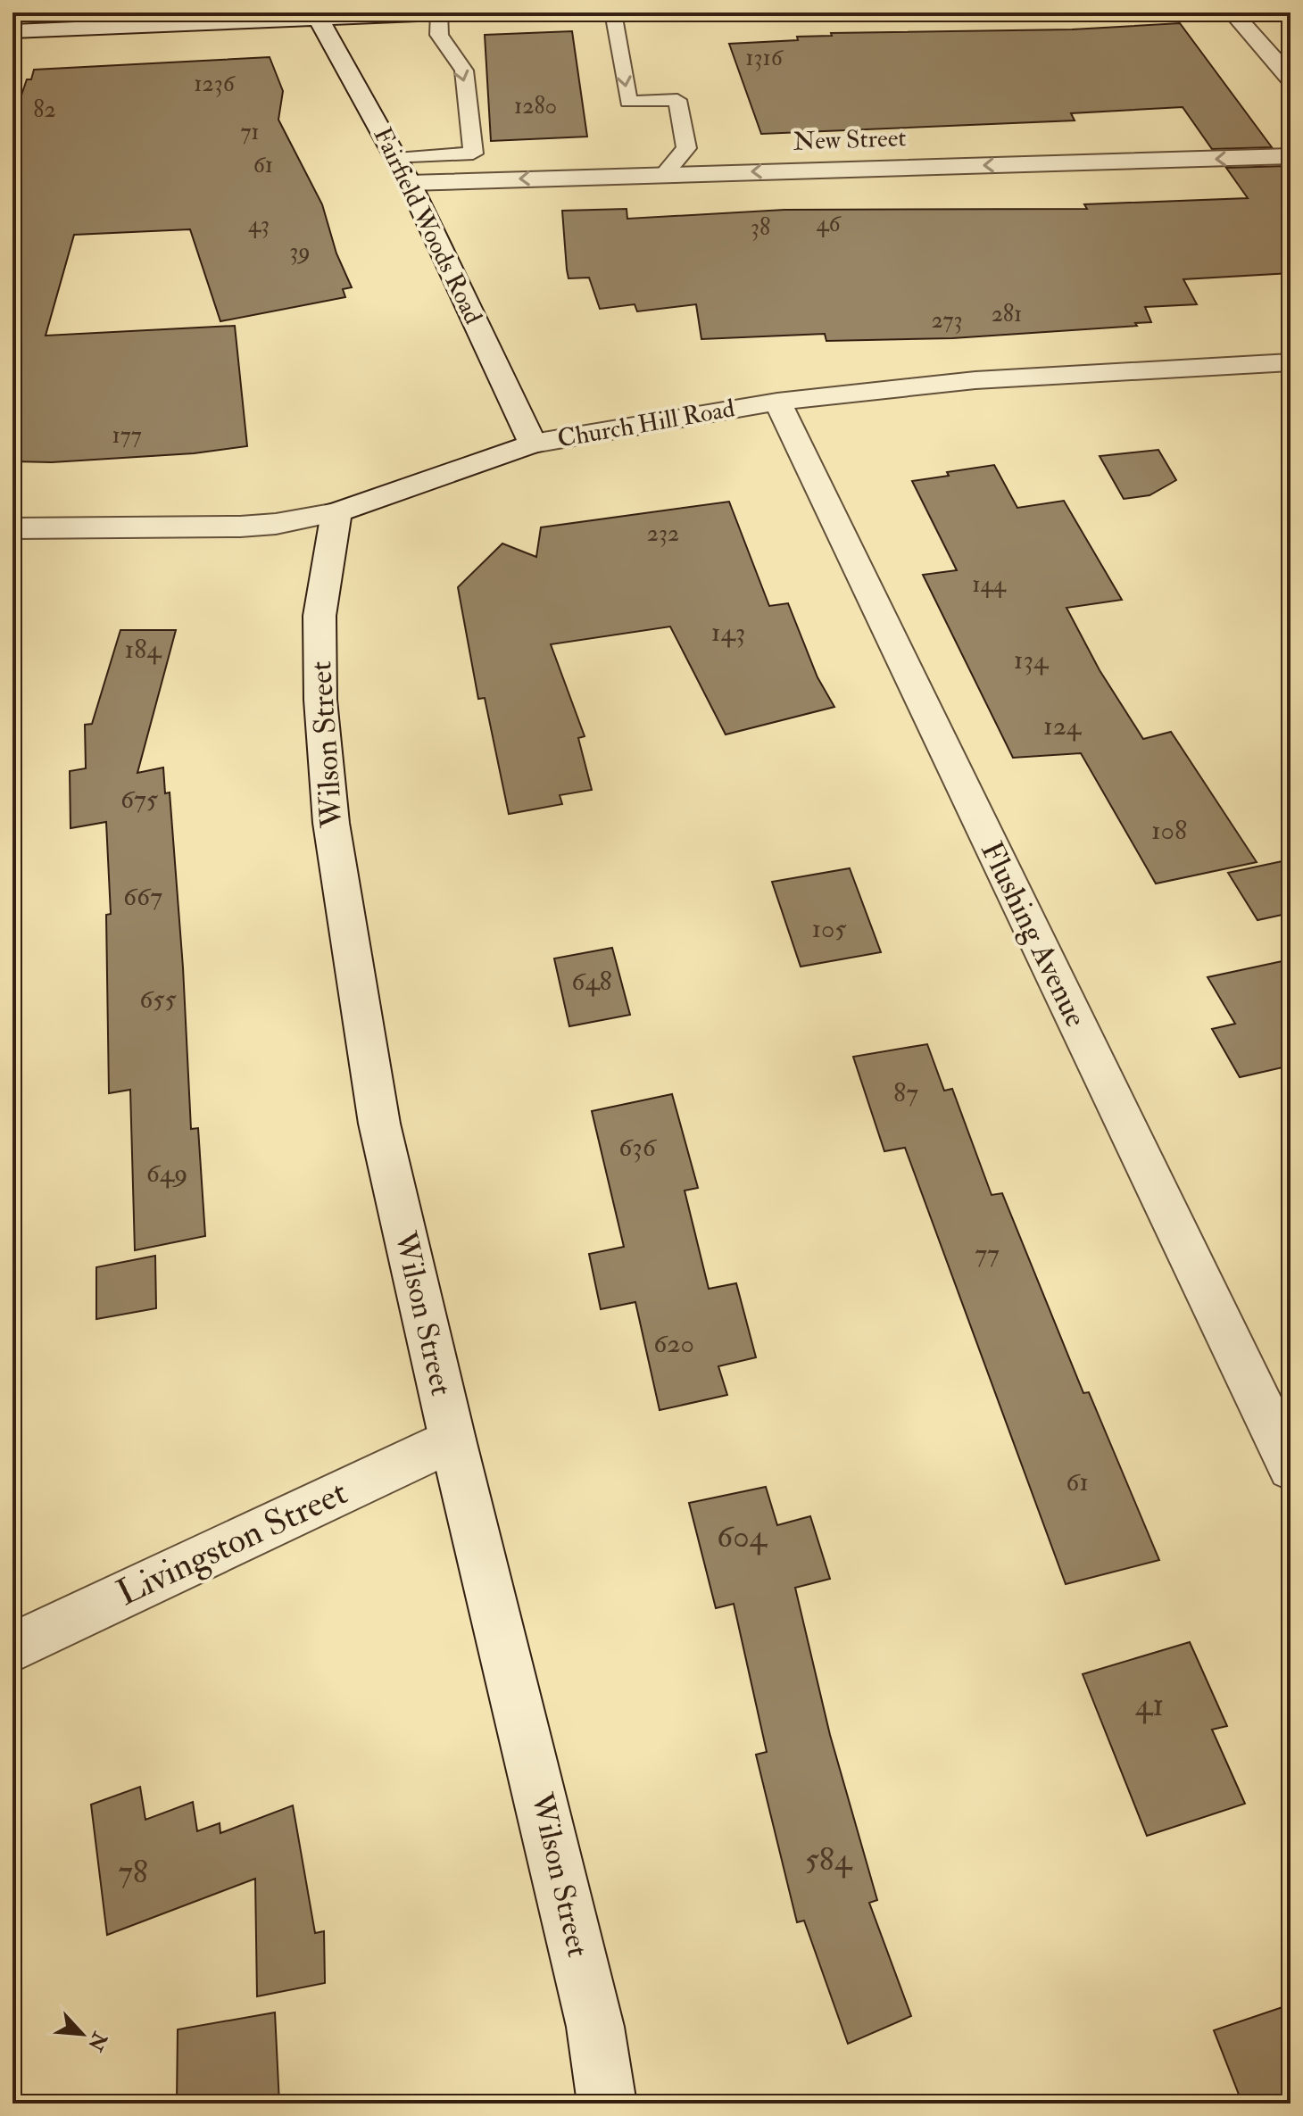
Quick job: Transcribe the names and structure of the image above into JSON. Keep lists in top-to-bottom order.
{
  "streets": {
    "street": [
      "New Street",
      "Fairfield Woods Road",
      "Church Hill Road",
      "Wilson Street",
      "Flushing Avenue",
      "Livingston Street"
    ]
  },
  "crossings": [
    ["New Street", "Fairfield Woods Road"],
    ["Fairfield Woods Road", "Church Hill Road"],
    ["Church Hill Road", "Wilson Street"],
    ["Church Hill Road", "Flushing Avenue"],
    ["Wilson Street", "Livingston Street"]
  ],
  "one_way": ["New Street"],
  "house_numbers": [
    "1316",
    "1236",
    "1280",
    "82",
    "71",
    "61",
    "46",
    "43",
    "38",
    "39",
    "281",
    "273",
    "177",
    "232",
    "144",
    "143",
    "184",
    "134",
    "124",
    "675",
    "108",
    "667",
    "105",
    "648",
    "655",
    "87",
    "636",
    "649",
    "77",
    "620",
    "61",
    "604",
    "41",
    "584",
    "78"
  ],
  "north": "bottom right"
}
